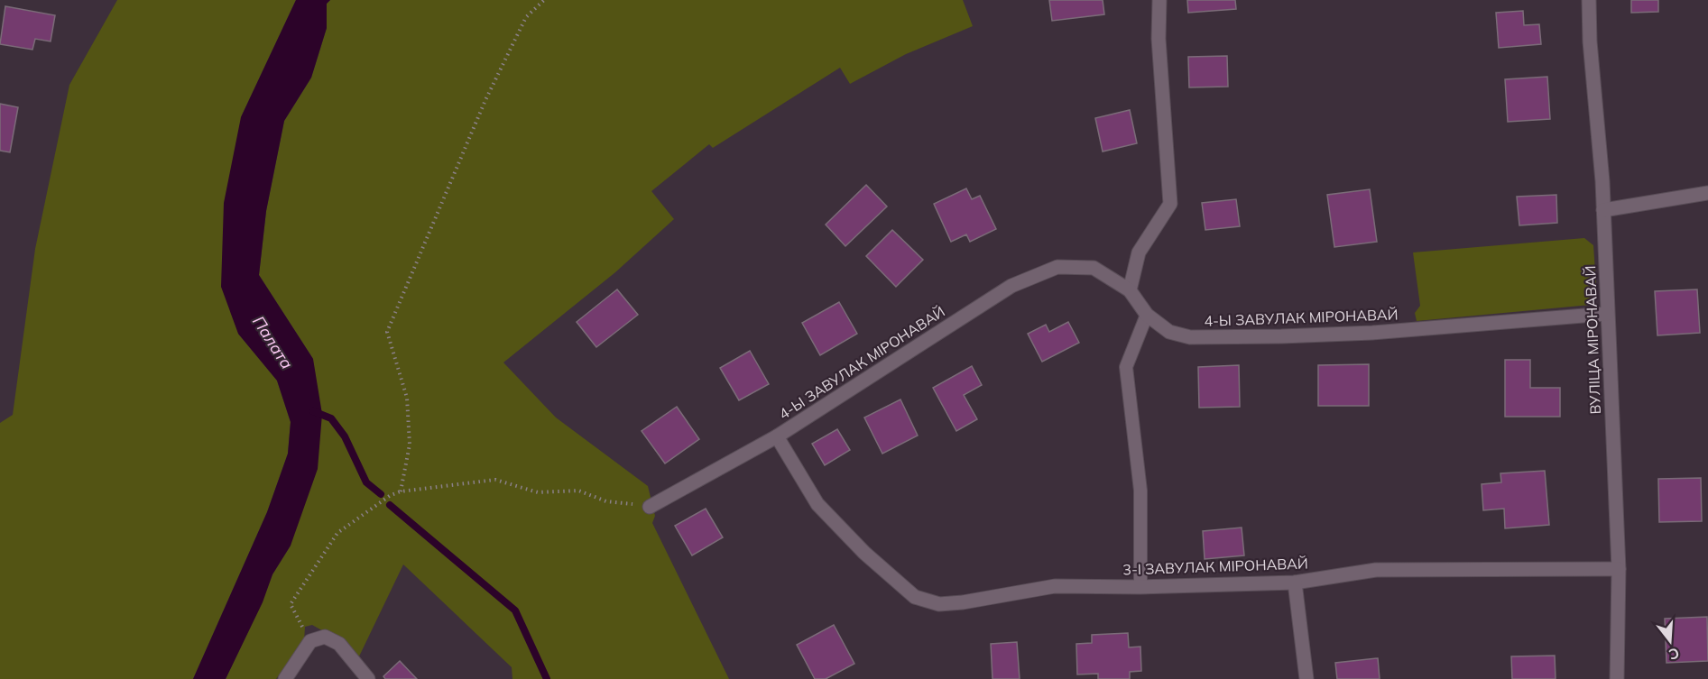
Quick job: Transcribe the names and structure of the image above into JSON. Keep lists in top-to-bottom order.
{
  "streets": {
    "street": ["4-Ы ЗАВУЛАК МІРОНАВАЙ", "ВУЛІЦА МІРОНАВАЙ", "3-І ЗАВУЛАК МІРОНАВАЙ"]
  },
  "crossings": [
    ["4-Ы ЗАВУЛАК МІРОНАВАЙ", "ВУЛІЦА МІРОНАВАЙ"],
    ["4-Ы ЗАВУЛАК МІРОНАВАЙ", "3-І ЗАВУЛАК МІРОНАВАЙ"],
    ["ВУЛІЦА МІРОНАВАЙ", "3-І ЗАВУЛАК МІРОНАВАЙ"]
  ],
  "water": ["Палата"],
  "north": "bottom"
}
